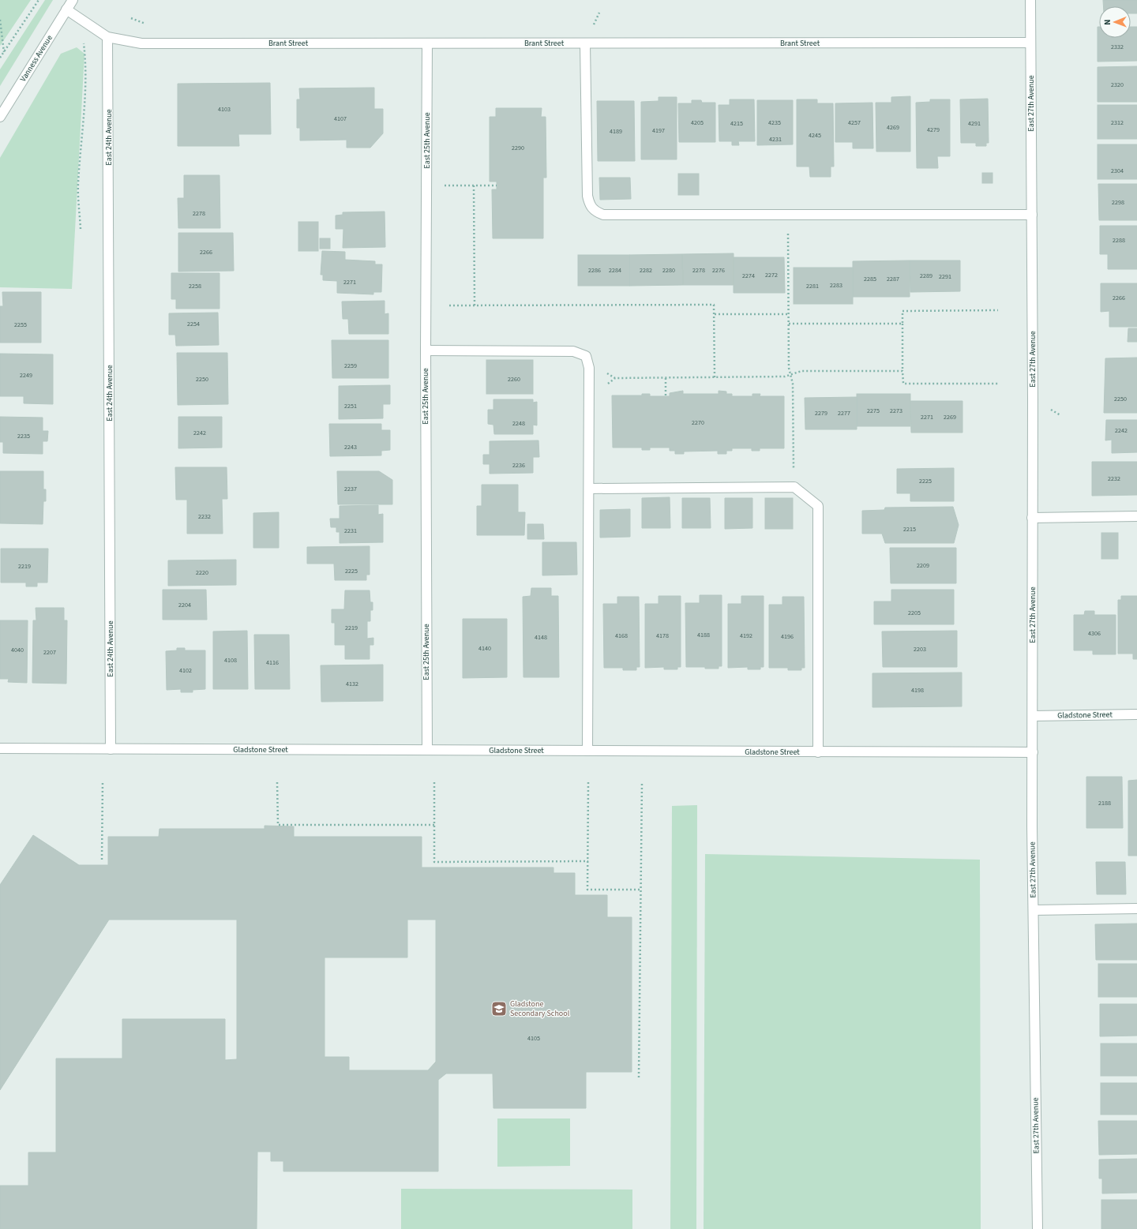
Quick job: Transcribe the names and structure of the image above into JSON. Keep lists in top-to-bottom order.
{
  "streets": {
    "street": [
      "Brant Street",
      "Vanness Avenue",
      "East 27th Avenue",
      "East 24th Avenue",
      "East 25th Avenue",
      "Gladstone Street"
    ]
  },
  "crossings": [
    ["Brant Street", "Vanness Avenue"],
    ["Brant Street", "East 27th Avenue"],
    ["Brant Street", "East 24th Avenue"],
    ["Brant Street", "East 25th Avenue"],
    ["East 27th Avenue", "Gladstone Street"],
    ["East 24th Avenue", "Gladstone Street"],
    ["East 25th Avenue", "Gladstone Street"]
  ],
  "places": {
    "school or university": ["Gladstone Secondary School"]
  },
  "house_numbers": [
    "2332",
    "2320",
    "4103",
    "4107",
    "4205",
    "4235",
    "4257",
    "2312",
    "4215",
    "4291",
    "4269",
    "4279",
    "4197",
    "4189",
    "4245",
    "4231",
    "2290",
    "2304",
    "2298",
    "2278",
    "2288",
    "2266",
    "2286",
    "2284",
    "2282",
    "2280",
    "2278",
    "2276",
    "2272",
    "2274",
    "2289",
    "2291",
    "2285",
    "2287",
    "2271",
    "2283",
    "2258",
    "2281",
    "2266",
    "2254",
    "2255",
    "2259",
    "2249",
    "2250",
    "2260",
    "2250",
    "2251",
    "2275",
    "2273",
    "2279",
    "2277",
    "2271",
    "2269",
    "2270",
    "2248",
    "2242",
    "2242",
    "2235",
    "2243",
    "2236",
    "2232",
    "2225",
    "2237",
    "2232",
    "2215",
    "2231",
    "2209",
    "2219",
    "2225",
    "2220",
    "2204",
    "2205",
    "2219",
    "4306",
    "4188",
    "4168",
    "4178",
    "4192",
    "4196",
    "4148",
    "4140",
    "2203",
    "4040",
    "2207",
    "4108",
    "4116",
    "4102",
    "4132",
    "4198",
    "2188",
    "4105"
  ],
  "north": "left"
}
